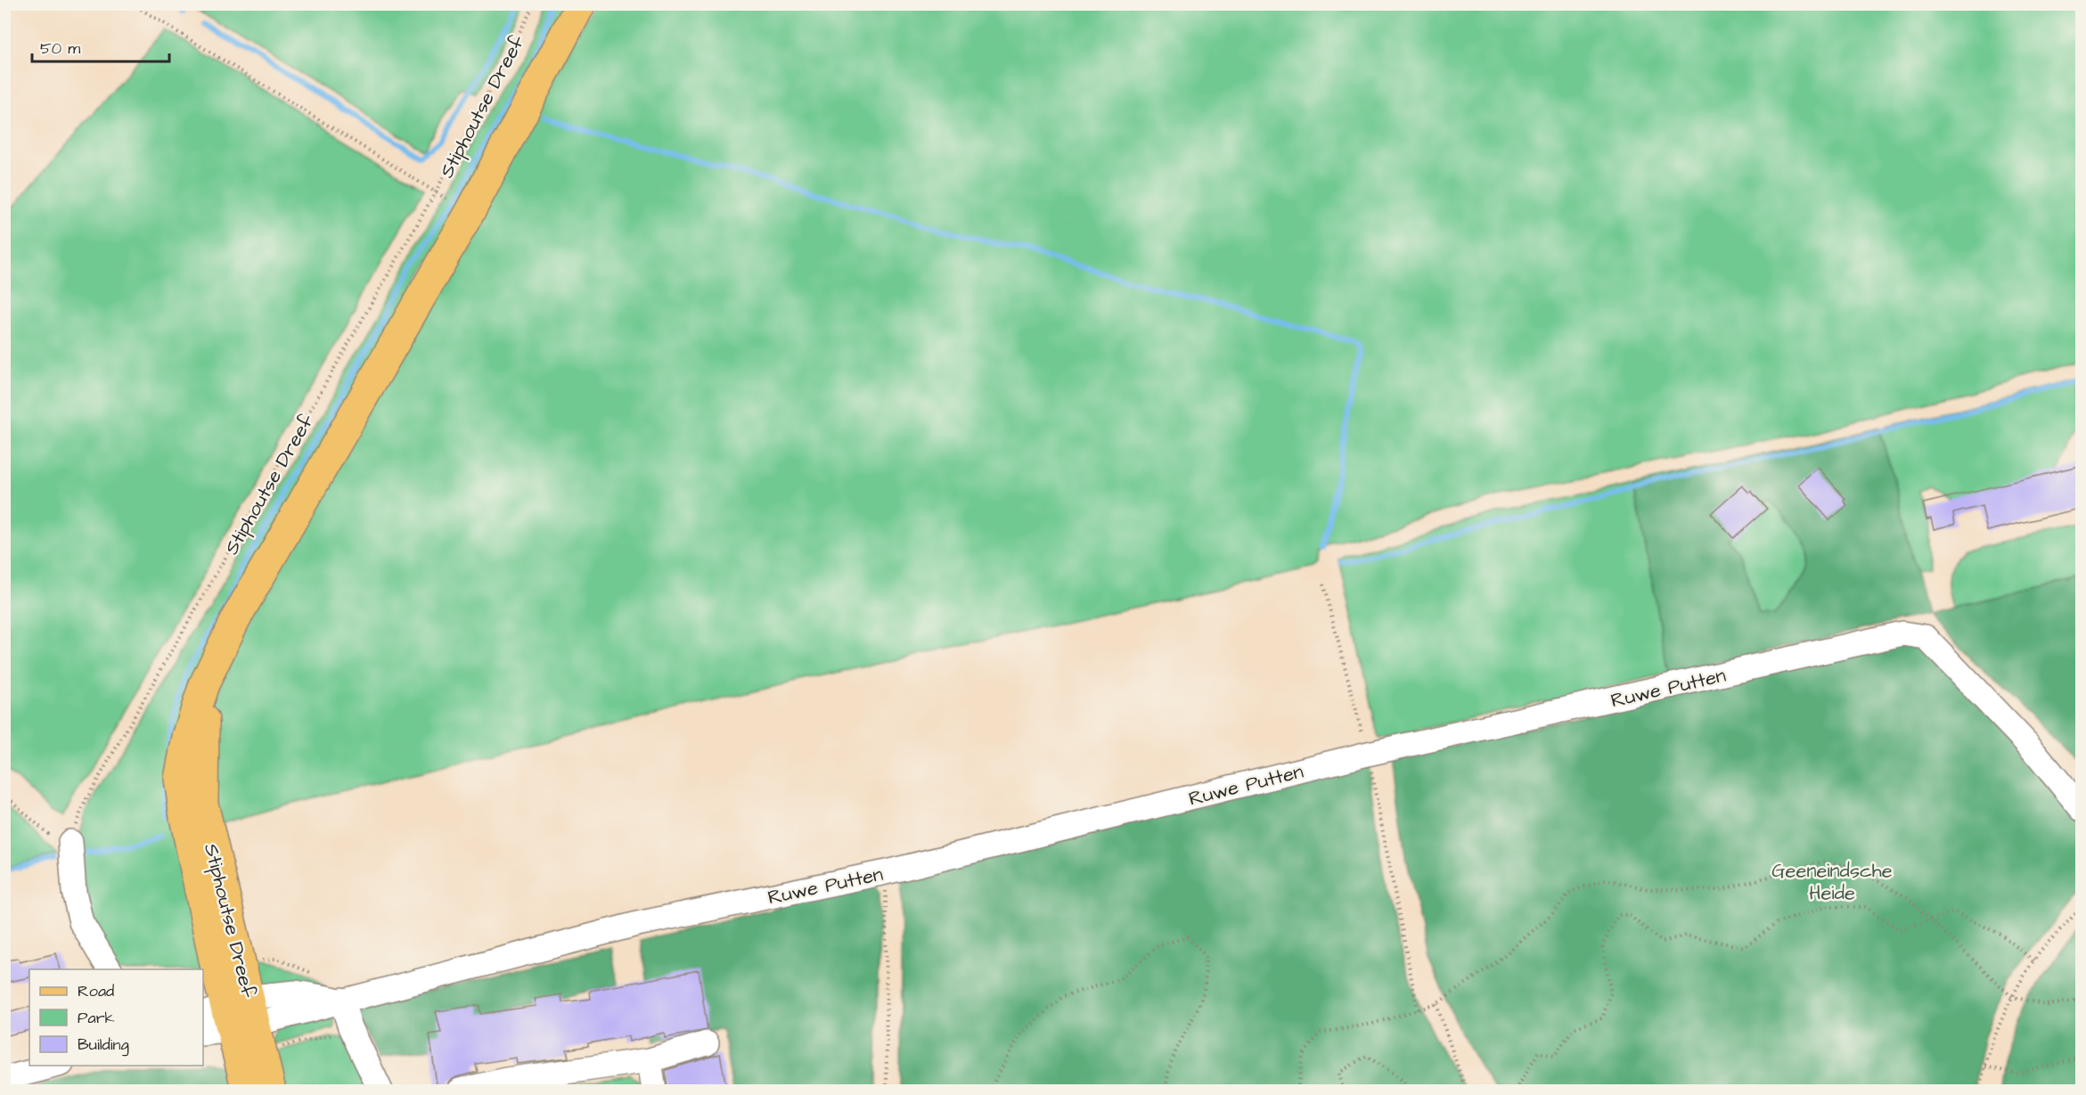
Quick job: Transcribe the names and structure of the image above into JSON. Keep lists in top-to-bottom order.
{
  "streets": {
    "main road": ["Stiphoutse Dreef"],
    "street": ["Ruwe Putten"]
  },
  "crossings": [
    ["Stiphoutse Dreef", "Ruwe Putten"]
  ],
  "parks": ["Geeneindsche Heide"],
  "legend": ["Road", "Park", "Building"],
  "scale_bar": "50 m"
}
